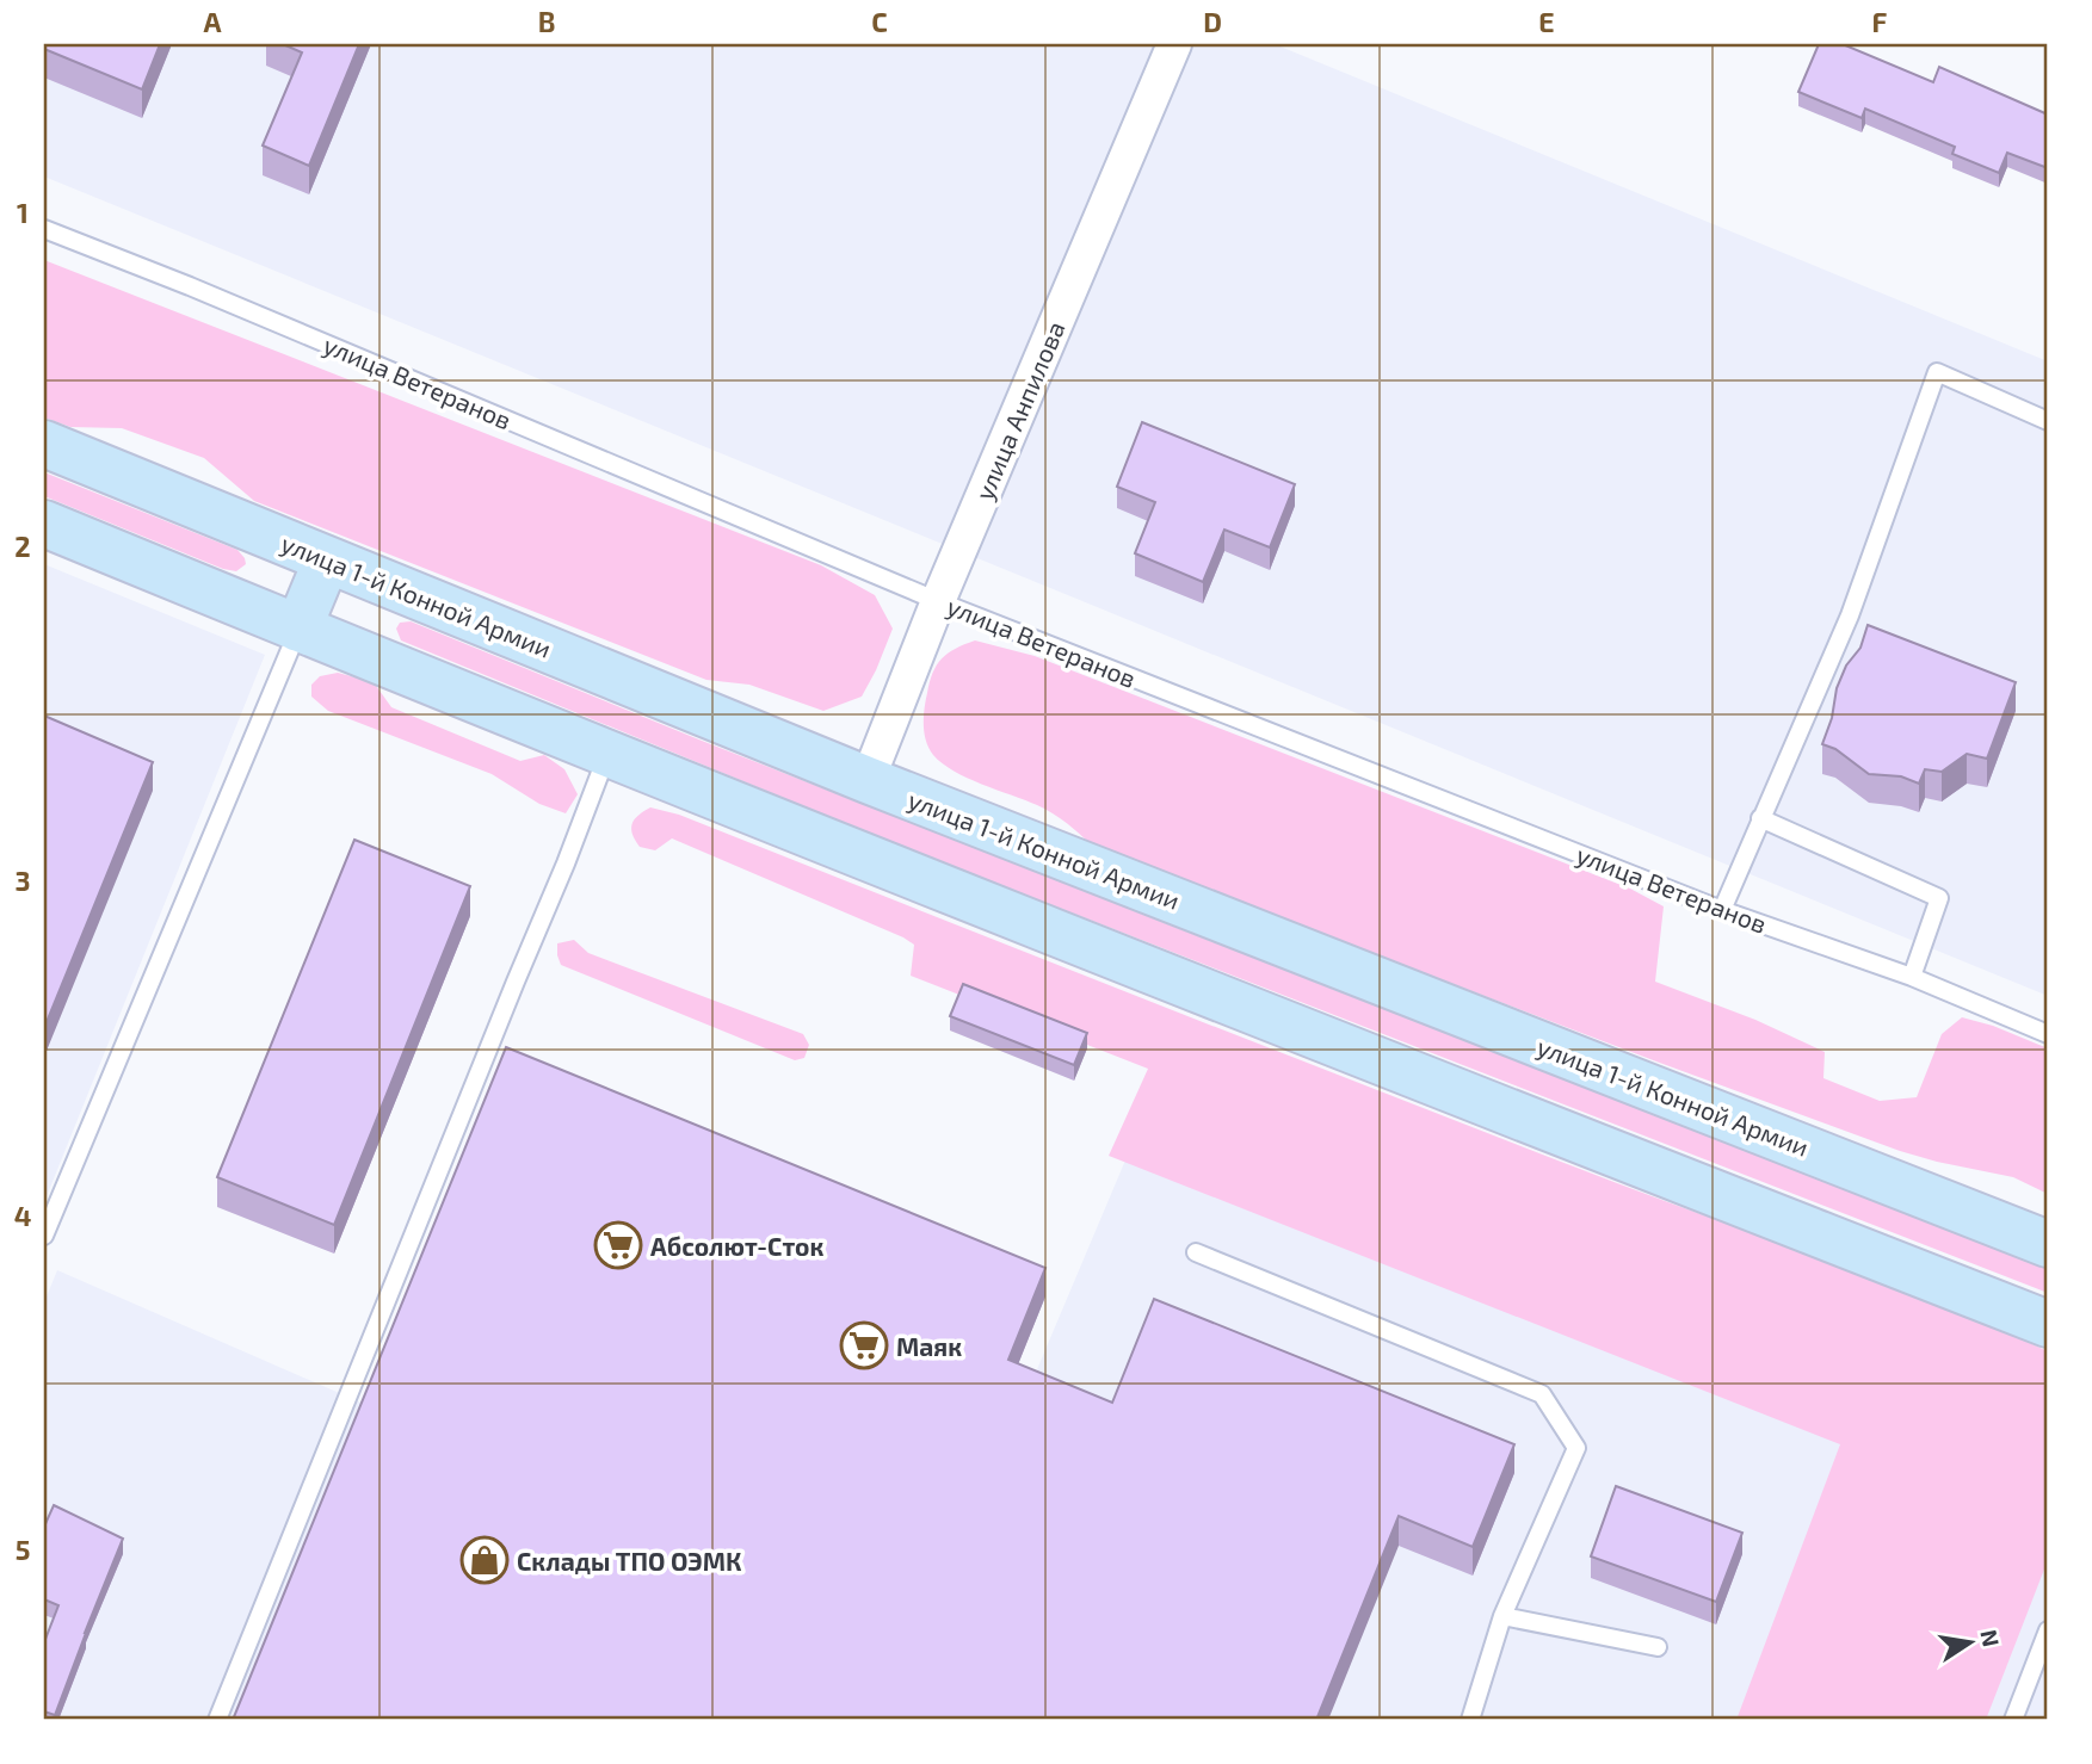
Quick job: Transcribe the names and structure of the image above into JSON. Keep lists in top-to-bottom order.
{
  "streets": {
    "main road": ["улица 1-й Конной Армии"],
    "street": ["улица Анпилова"],
    "lane": ["улица Ветеранов"]
  },
  "crossings": [
    ["улица Ветеранов", "улица Анпилова"],
    ["улица Анпилова", "улица 1-й Конной Армии"]
  ],
  "places": {
    "supermarket": ["Абсолют-Сток", "Маяк"],
    "shop": ["Склады ТПО ОЭМК"]
  },
  "north": "right",
  "grid": {
    "columns": [
      "A",
      "B",
      "C",
      "D",
      "E",
      "F"
    ],
    "rows": [
      "1",
      "2",
      "3",
      "4",
      "5"
    ]
  }
}
